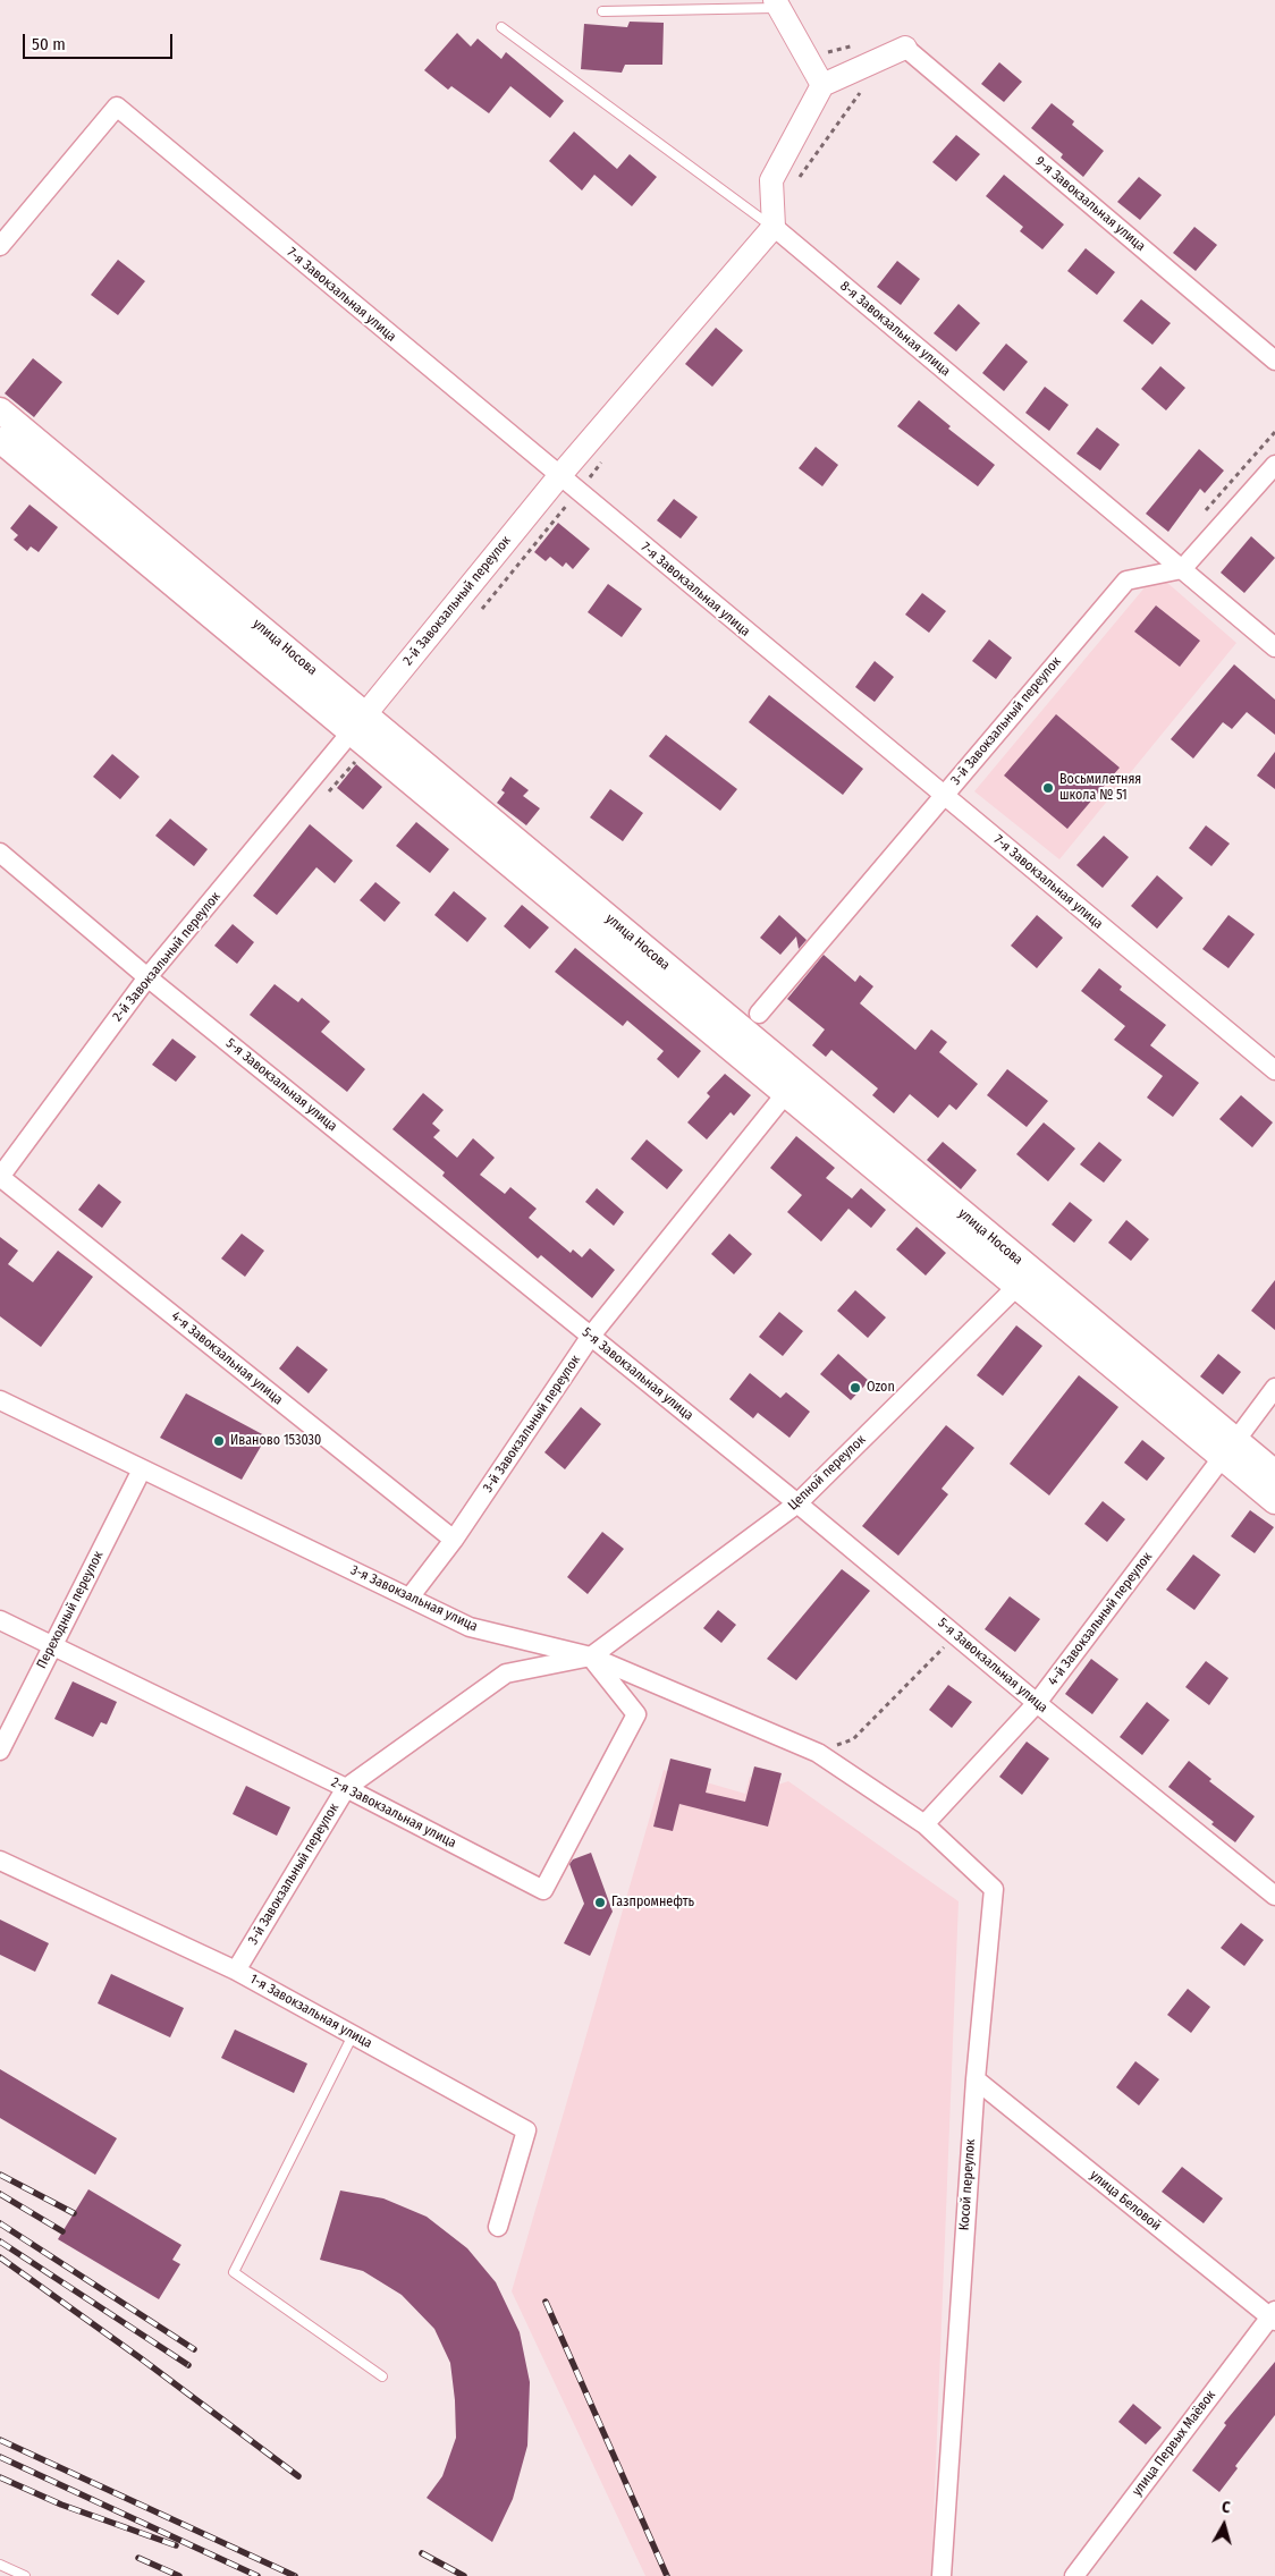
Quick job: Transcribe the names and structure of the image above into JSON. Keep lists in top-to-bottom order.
{
  "streets": {
    "main road": ["улица Носова"],
    "street": [
      "9-я Завокзальная улица",
      "7-я Завокзальная улица",
      "8-я Завокзальная улица",
      "2-й Завокзальный переулок",
      "3-й Завокзальный переулок",
      "5-я Завокзальная улица",
      "4-я Завокзальная улица",
      "Цепной переулок",
      "3-я Завокзальная улица",
      "Переходный переулок",
      "4-й Завокзальный переулок",
      "2-я Завокзальная улица",
      "1-я Завокзальная улица",
      "Косой переулок",
      "улица Беловой",
      "улица Первых Маёвок"
    ]
  },
  "crossings": [
    ["7-я Завокзальная улица", "2-й Завокзальный переулок"],
    ["7-я Завокзальная улица", "3-й Завокзальный переулок"],
    ["8-я Завокзальная улица", "2-й Завокзальный переулок"],
    ["8-я Завокзальная улица", "3-й Завокзальный переулок"],
    ["2-й Завокзальный переулок", "улица Носова"],
    ["2-й Завокзальный переулок", "5-я Завокзальная улица"],
    ["2-й Завокзальный переулок", "4-я Завокзальная улица"],
    ["улица Носова", "3-й Завокзальный переулок"],
    ["улица Носова", "Цепной переулок"],
    ["улица Носова", "4-й Завокзальный переулок"],
    ["3-й Завокзальный переулок", "5-я Завокзальная улица"],
    ["3-й Завокзальный переулок", "4-я Завокзальная улица"],
    ["3-й Завокзальный переулок", "Цепной переулок"],
    ["3-й Завокзальный переулок", "3-я Завокзальная улица"],
    ["3-й Завокзальный переулок", "2-я Завокзальная улица"],
    ["3-й Завокзальный переулок", "1-я Завокзальная улица"],
    ["5-я Завокзальная улица", "Цепной переулок"],
    ["5-я Завокзальная улица", "4-й Завокзальный переулок"],
    ["Цепной переулок", "3-я Завокзальная улица"],
    ["Цепной переулок", "2-я Завокзальная улица"],
    ["3-я Завокзальная улица", "Переходный переулок"],
    ["3-я Завокзальная улица", "4-й Завокзальный переулок"],
    ["3-я Завокзальная улица", "2-я Завокзальная улица"],
    ["3-я Завокзальная улица", "Косой переулок"],
    ["Переходный переулок", "2-я Завокзальная улица"],
    ["4-й Завокзальный переулок", "Косой переулок"],
    ["Косой переулок", "улица Беловой"],
    ["улица Беловой", "улица Первых Маёвок"]
  ],
  "places": [
    "Восьмилетняя школа № 51",
    "Ozon",
    "Иваново 153030",
    "Газпромнефть"
  ],
  "scale_bar": "50 m",
  "north": "top"
}
